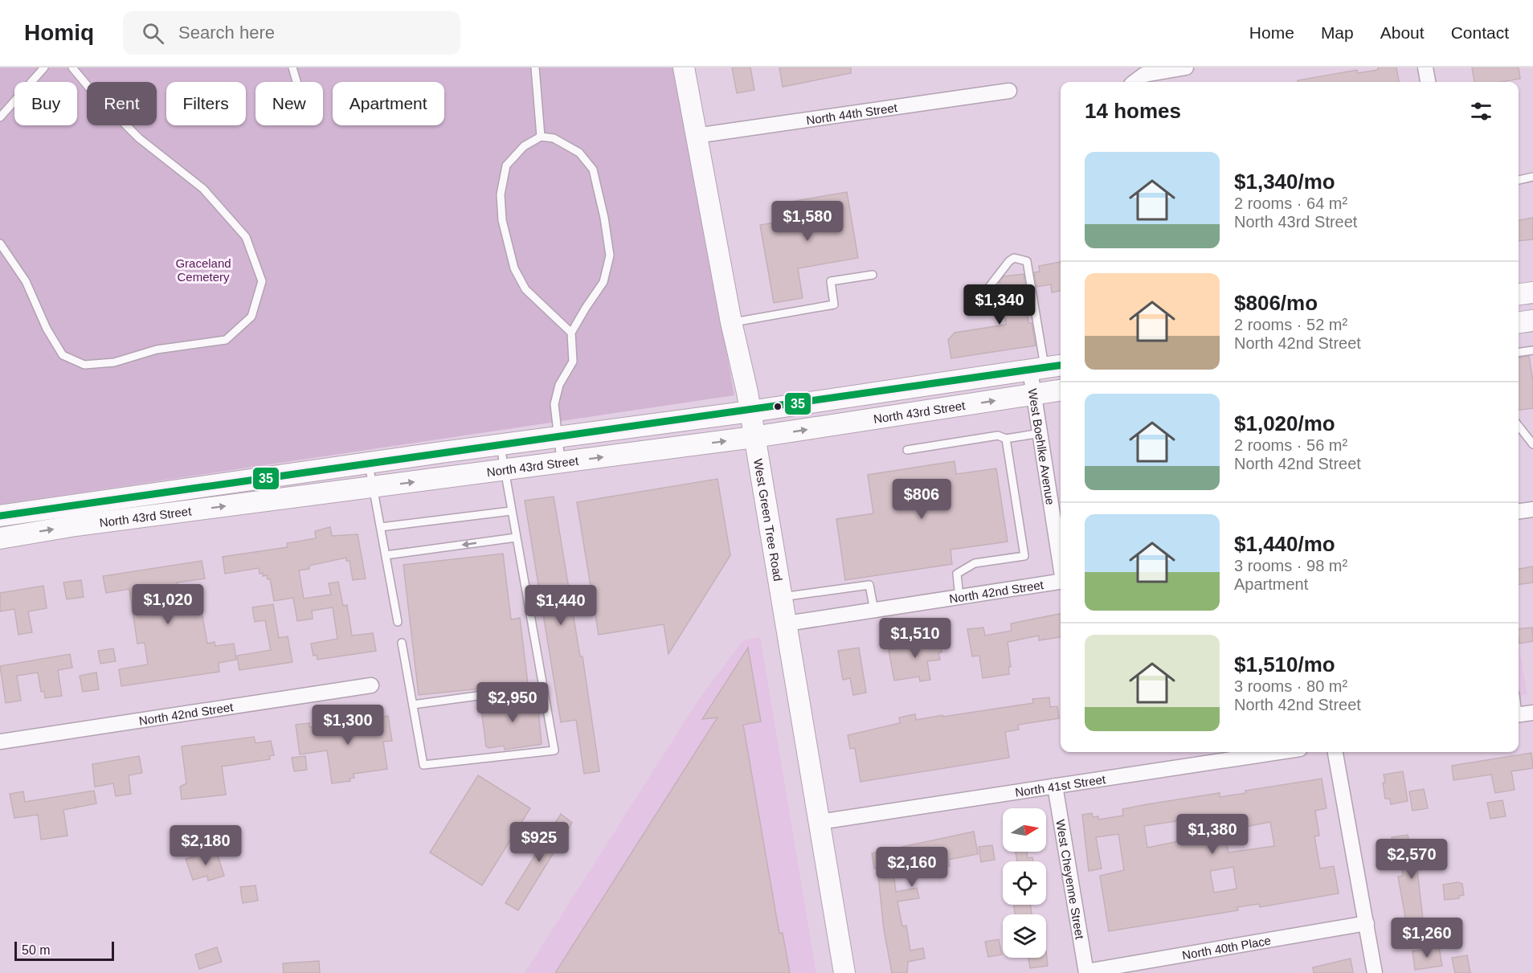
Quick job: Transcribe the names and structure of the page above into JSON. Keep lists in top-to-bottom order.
{
  "streets": {
    "main road": ["North 43rd Street", "West Green Tree Road"],
    "street": [
      "North 44th Street",
      "West Boehlke Avenue",
      "North 42nd Street",
      "North 41st Street",
      "West Cheyenne Street",
      "North 40th Place"
    ]
  },
  "crossings": [
    ["North 44th Street", "West Green Tree Road"],
    ["North 43rd Street", "West Boehlke Avenue"],
    ["North 43rd Street", "West Green Tree Road"],
    ["West Green Tree Road", "North 42nd Street"],
    ["West Green Tree Road", "North 41st Street"],
    ["North 41st Street", "West Cheyenne Street"],
    ["West Cheyenne Street", "North 40th Place"]
  ],
  "parks": ["Graceland Cemetery"],
  "lines": ["transit line 35"],
  "scale_bar": "50 m",
  "north": "right",
  "page": {
    "header": "Homiq",
    "search": "Search here",
    "nav": [
      "Home",
      "Map",
      "About",
      "Contact"
    ],
    "chip": [
      "Buy",
      "Rent",
      "Filters",
      "New",
      "Apartment"
    ],
    "heading": "14 homes",
    "list": [
      {
        "name": "$1,340/mo",
        "note": "2 rooms · 64 m² · North 43rd Street"
      },
      {
        "name": "$806/mo",
        "note": "2 rooms · 52 m² · North 42nd Street"
      },
      {
        "name": "$1,020/mo",
        "note": "2 rooms · 56 m² · North 42nd Street"
      },
      {
        "name": "$1,440/mo",
        "note": "3 rooms · 98 m² · Apartment"
      },
      {
        "name": "$1,510/mo",
        "note": "3 rooms · 80 m² · North 42nd Street"
      }
    ],
    "price": [
      "$1,580",
      "$1,340",
      "$806",
      "$1,020",
      "$1,440",
      "$1,510",
      "$2,950",
      "$1,300",
      "$1,380",
      "$925",
      "$2,180",
      "$2,570",
      "$2,160",
      "$1,260"
    ],
    "scale": "50 m"
  }
}
